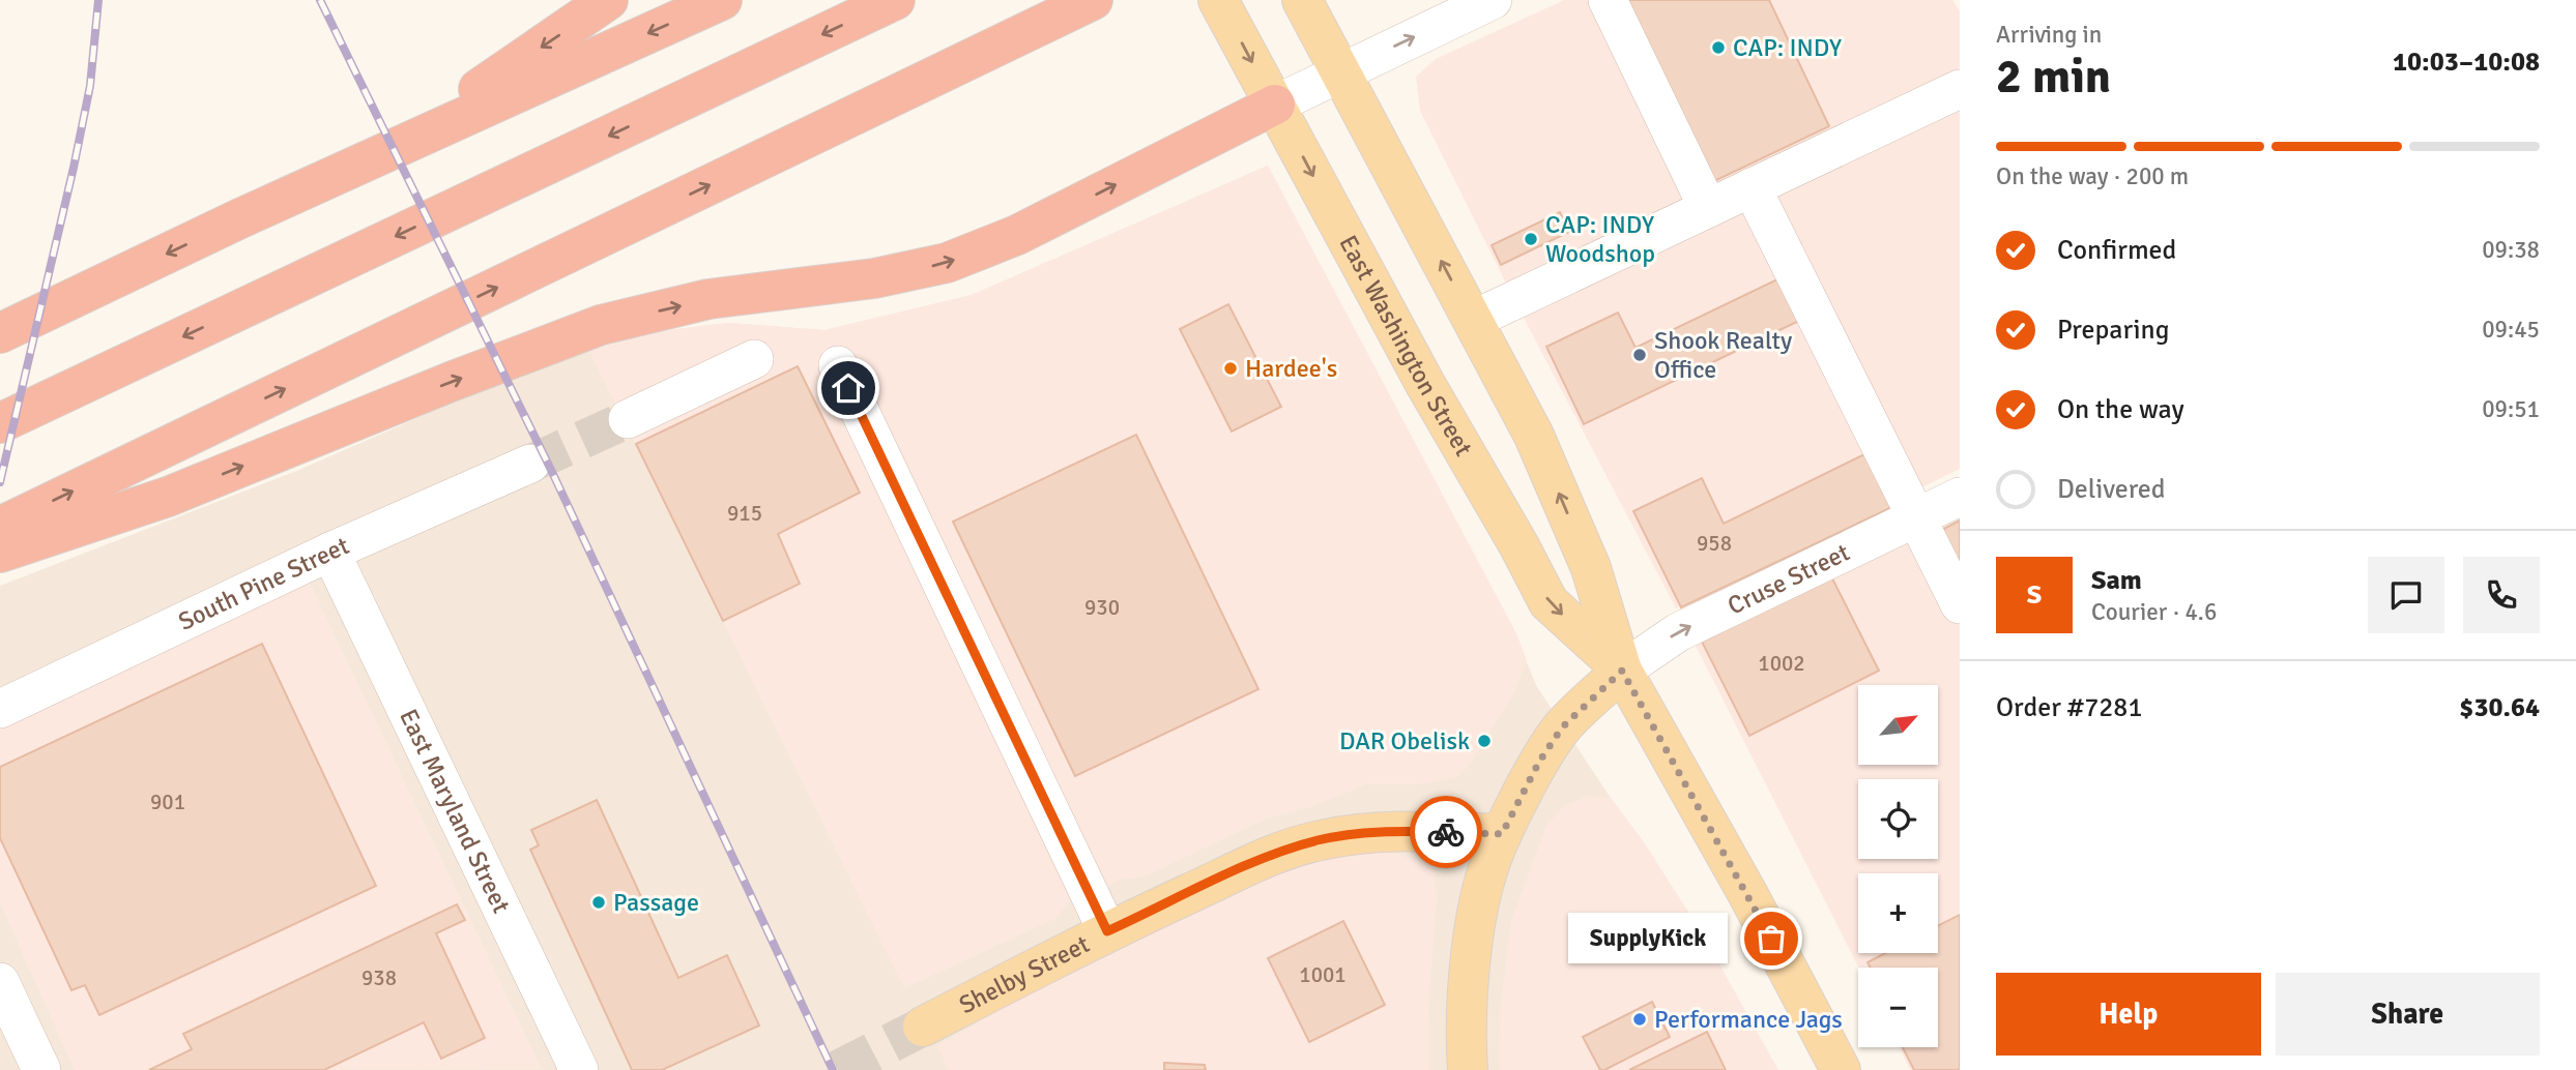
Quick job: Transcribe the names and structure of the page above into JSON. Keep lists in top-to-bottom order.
{
  "streets": {
    "main road": ["East Washington Street", "Shelby Street"],
    "street": ["Cruse Street", "South Pine Street", "East Maryland Street"]
  },
  "crossings": [
    ["East Washington Street", "Cruse Street"],
    ["South Pine Street", "East Maryland Street"]
  ],
  "one_way": ["Cruse Street"],
  "places": [
    "CAP: INDY",
    "CAP: INDY Woodshop",
    "Shook Realty Office",
    "Hardee's",
    "DAR Obelisk",
    "Passage",
    "SupplyKick",
    "Performance Jags"
  ],
  "house_numbers": [
    "915",
    "958",
    "930",
    "1002",
    "901",
    "1001",
    "938"
  ],
  "north": "top right",
  "page": {
    "heading": ["2 min", "Arriving in", "10:03–10:08"],
    "panel": [
      "Sam",
      "Courier · 4.6",
      "Order #7281",
      "$30.64"
    ],
    "bar": "On the way · 200 m",
    "list": [
      ["Confirmed", "09:38"],
      ["Preparing", "09:45"],
      ["On the way", "09:51"],
      "Delivered"
    ],
    "round": "S",
    "map_buttons": ["+", "−"],
    "bubble": "SupplyKick",
    "buttons": ["Help", "Share"]
  }
}
